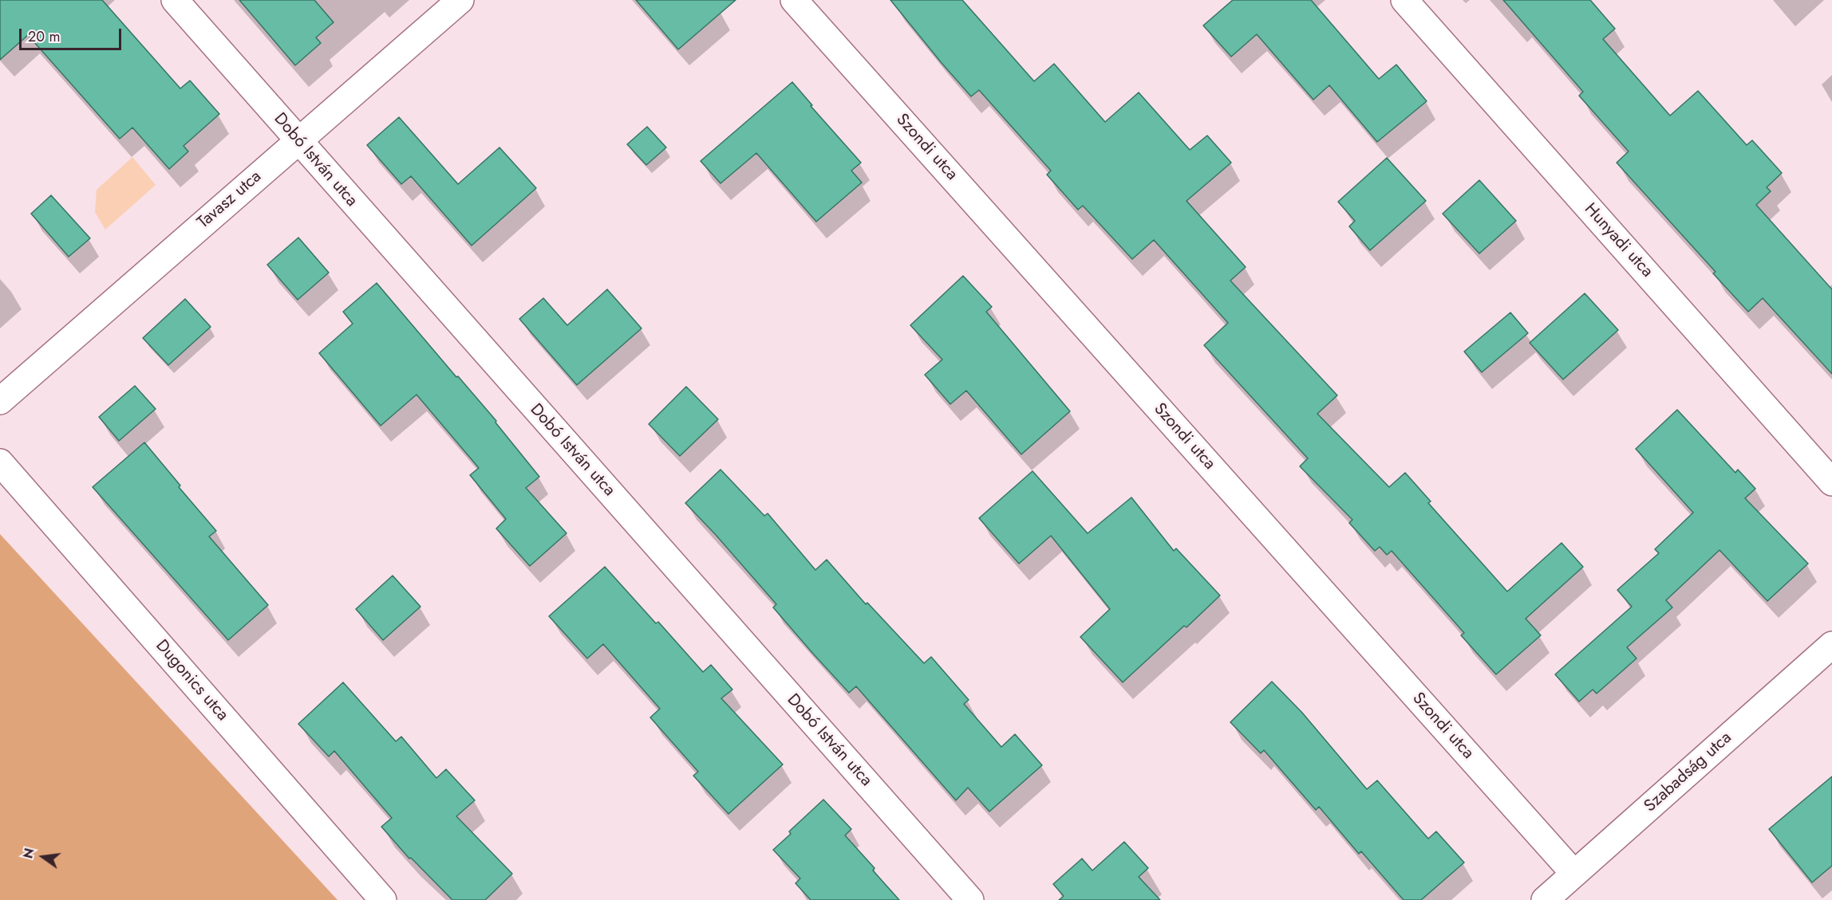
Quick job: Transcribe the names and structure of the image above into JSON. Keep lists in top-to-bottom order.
{
  "streets": {
    "street": [
      "Szondi utca",
      "Dobó István utca",
      "Tavasz utca",
      "Hunyadi utca",
      "Dugonics utca",
      "Szabadság utca"
    ]
  },
  "crossings": [
    ["Szondi utca", "Szabadság utca"],
    ["Dobó István utca", "Tavasz utca"]
  ],
  "scale_bar": "20 m",
  "north": "left"
}
